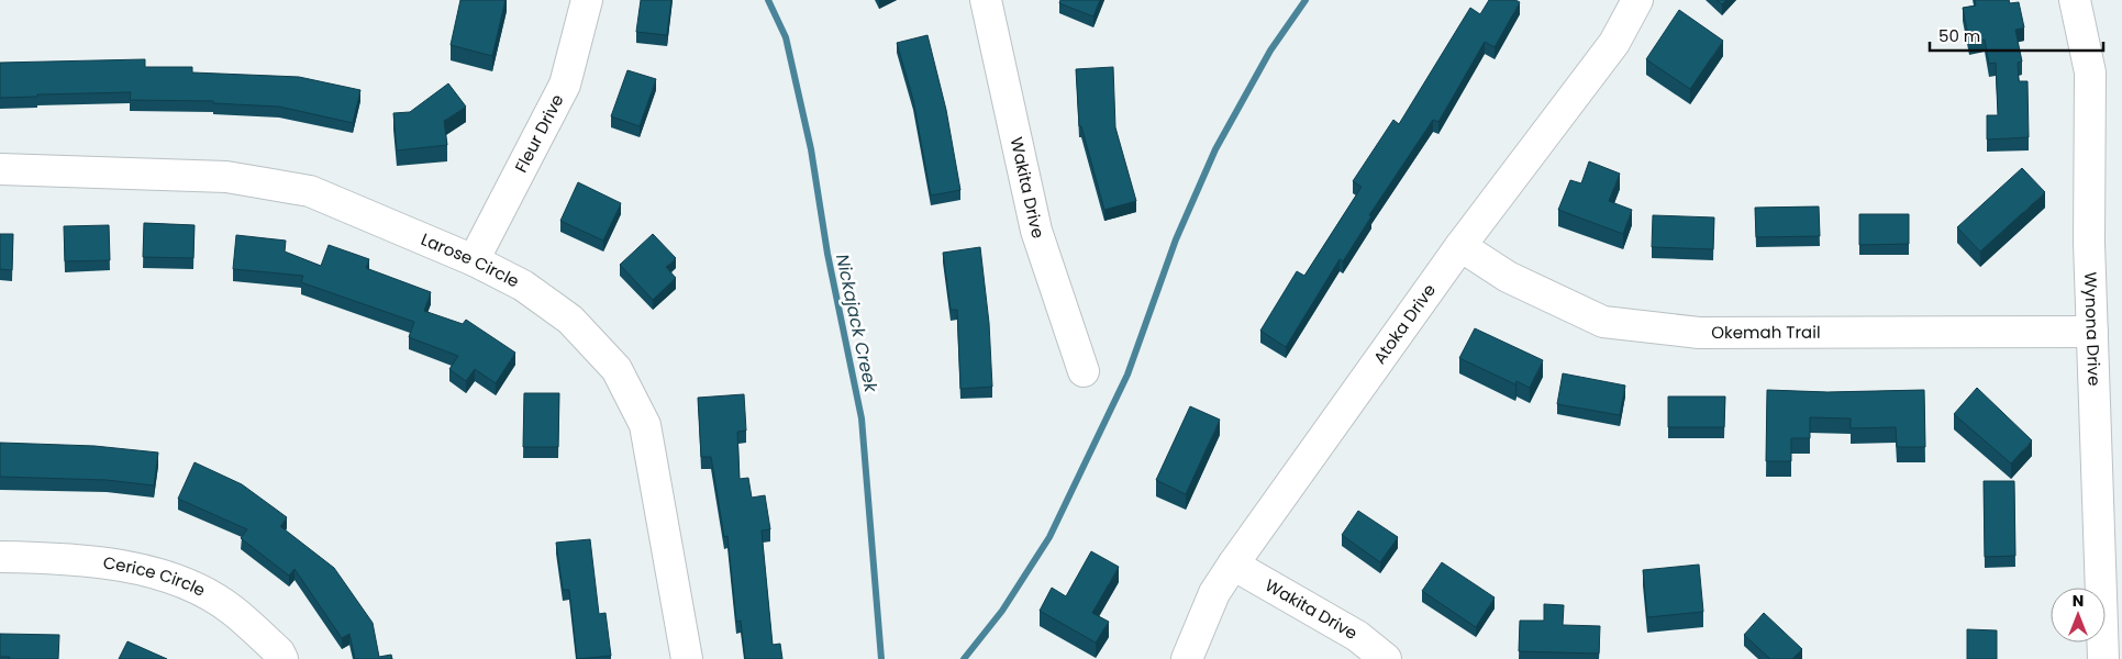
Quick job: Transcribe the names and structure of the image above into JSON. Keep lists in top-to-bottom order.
{
  "streets": {
    "street": [
      "Fleur Drive",
      "Wakita Drive",
      "Larose Circle",
      "Atoka Drive",
      "Wynona Drive",
      "Okemah Trail",
      "Cerice Circle"
    ]
  },
  "crossings": [
    ["Fleur Drive", "Larose Circle"],
    ["Wakita Drive", "Atoka Drive"],
    ["Atoka Drive", "Okemah Trail"],
    ["Wynona Drive", "Okemah Trail"]
  ],
  "water": ["Nickajack Creek"],
  "scale_bar": "50 m",
  "north": "top"
}
